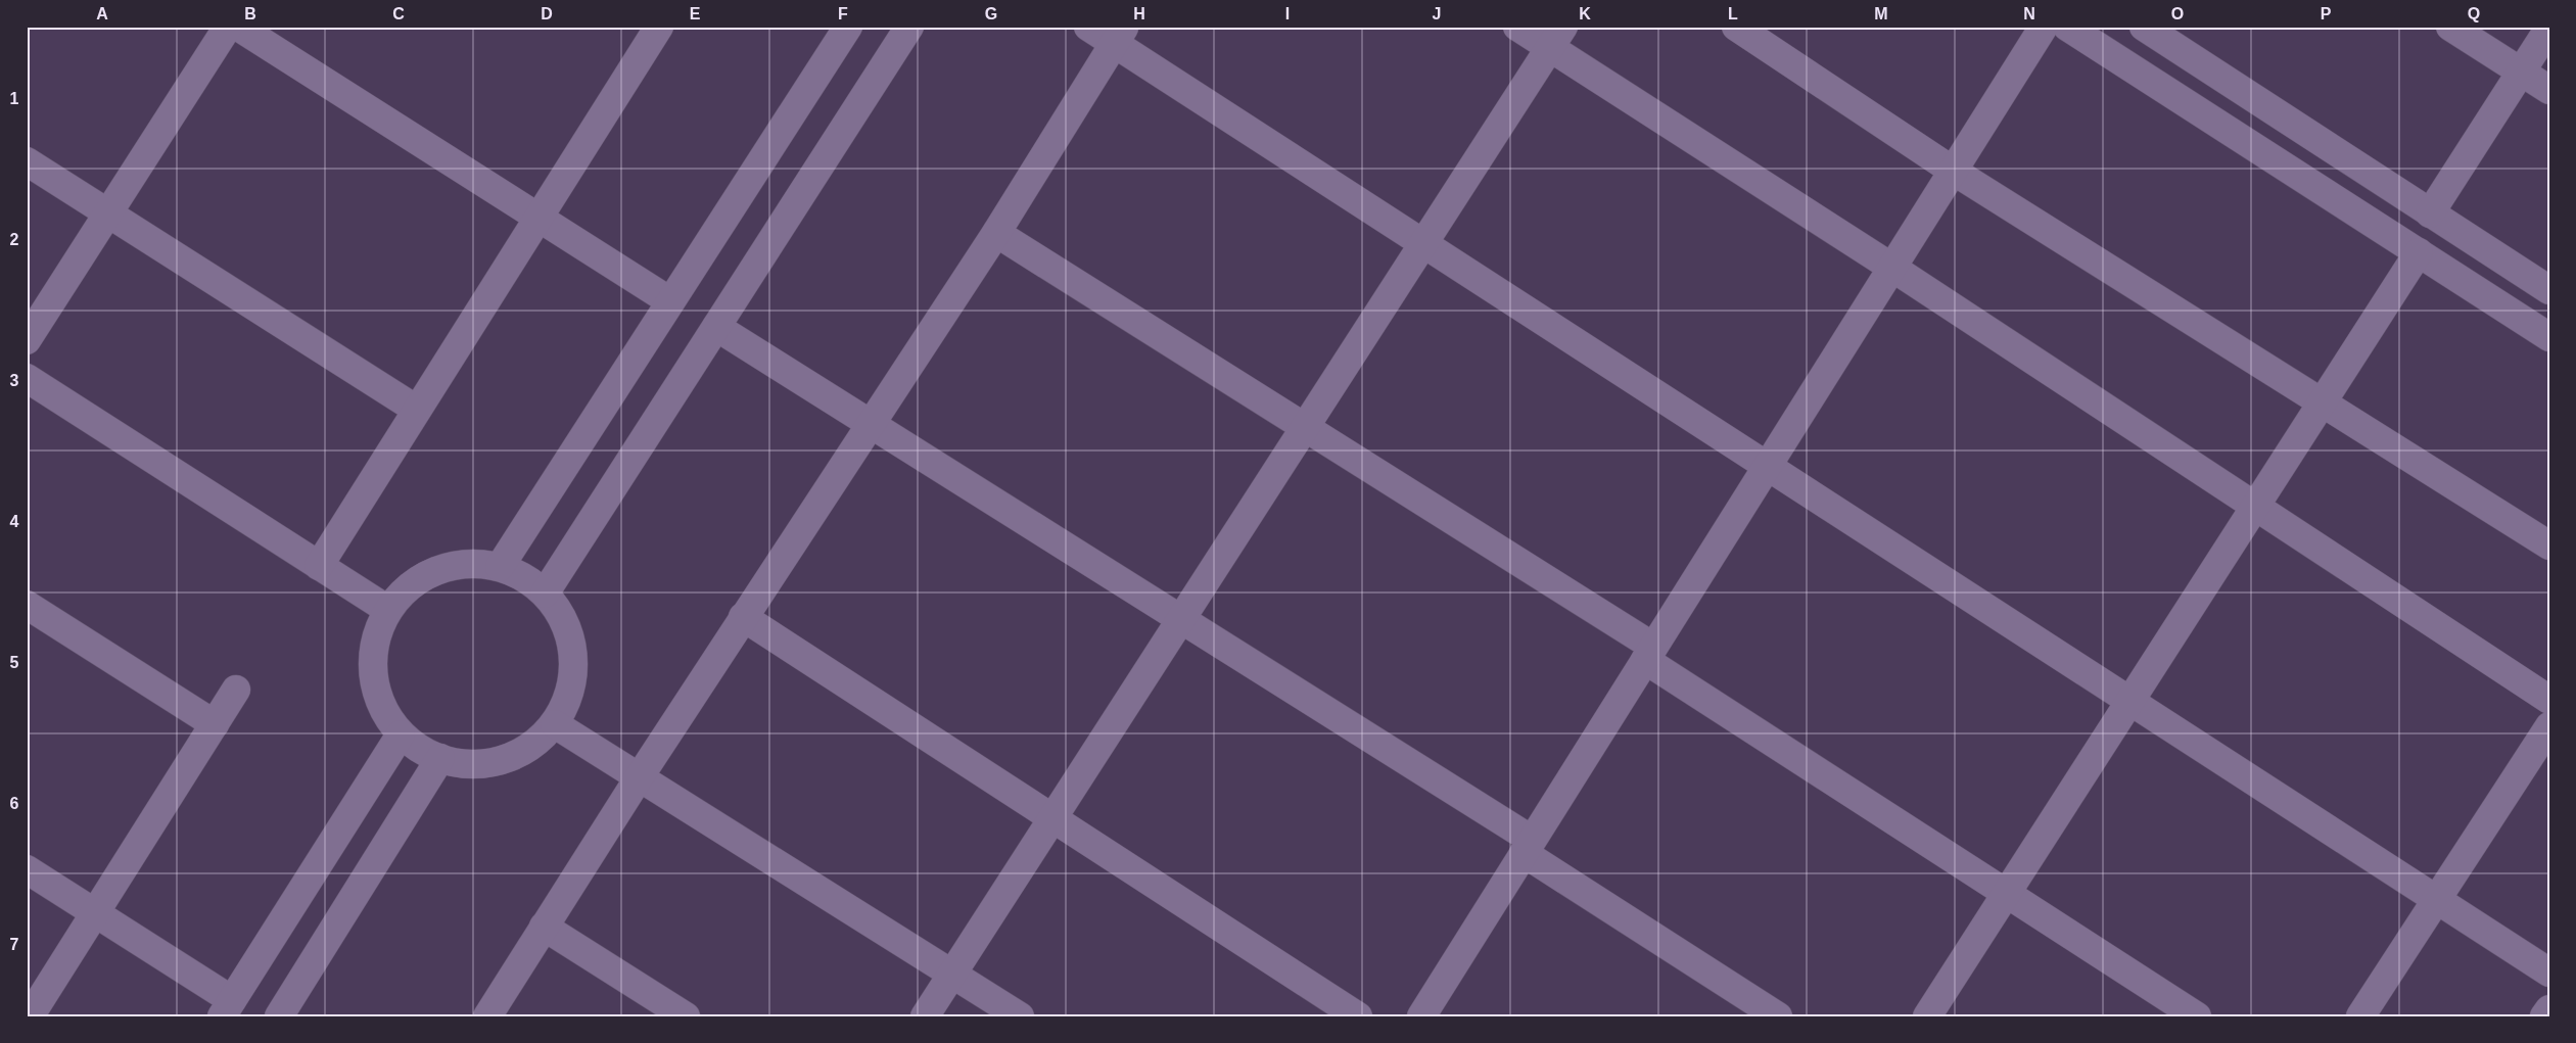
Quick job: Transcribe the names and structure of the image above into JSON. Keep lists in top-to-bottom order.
{
  "grid": {
    "columns": [
      "A",
      "B",
      "C",
      "D",
      "E",
      "F",
      "G",
      "H",
      "I",
      "J",
      "K",
      "L",
      "M",
      "N",
      "O",
      "P",
      "Q"
    ],
    "rows": [
      "1",
      "2",
      "3",
      "4",
      "5",
      "6",
      "7"
    ]
  }
}
